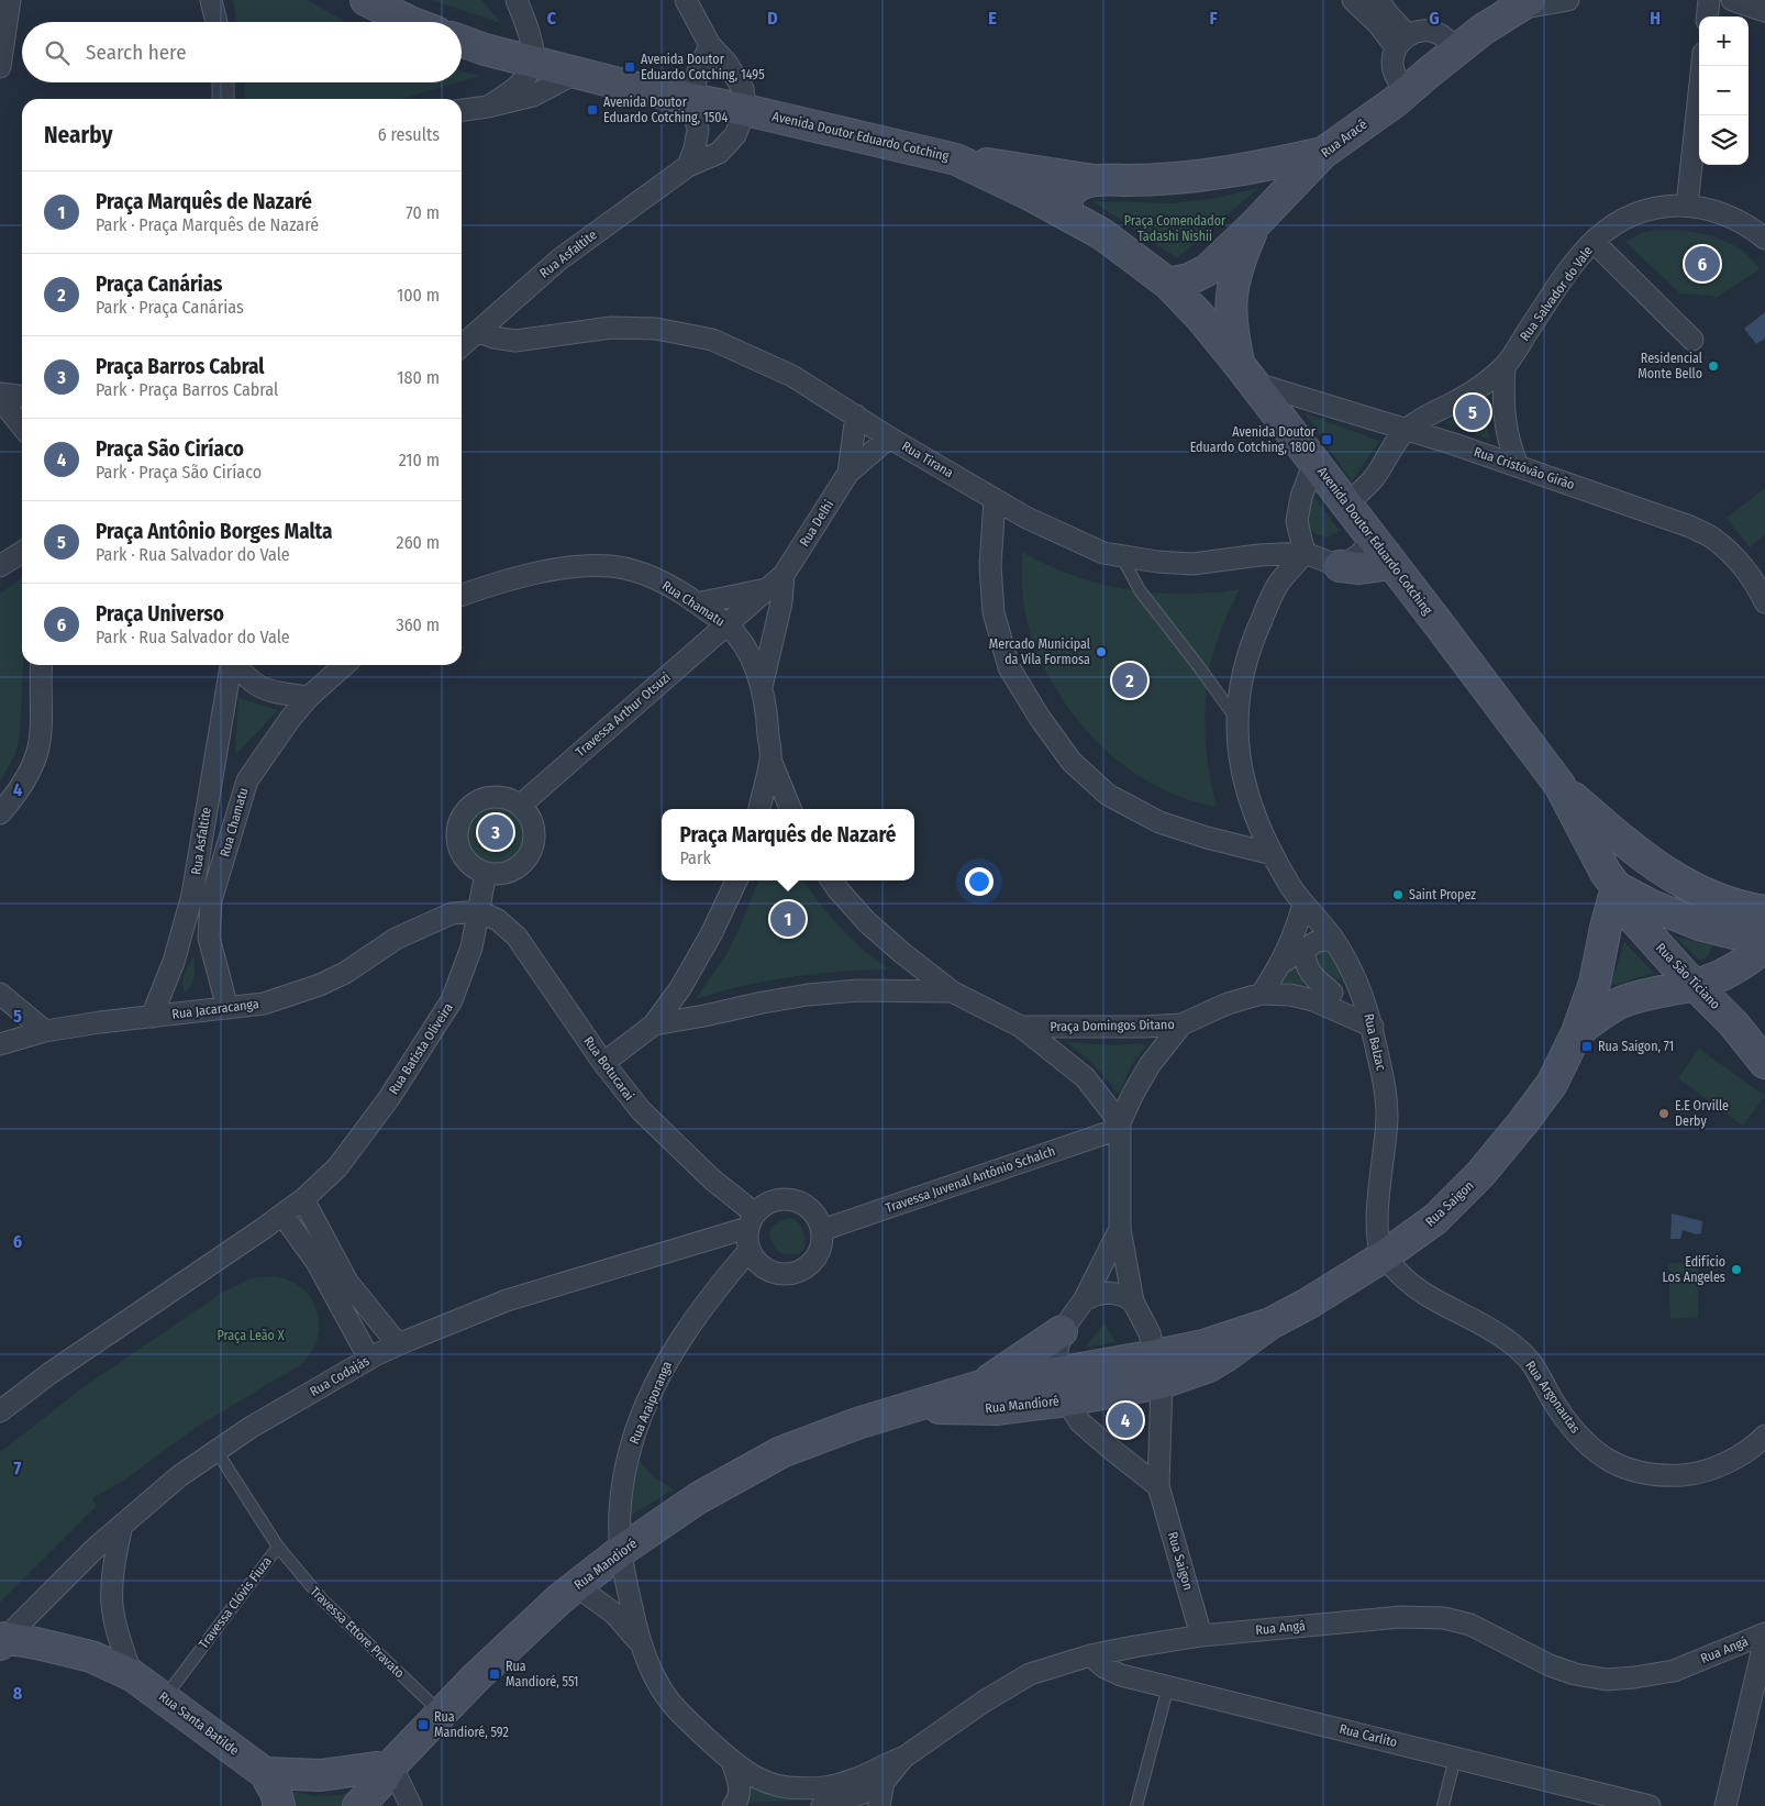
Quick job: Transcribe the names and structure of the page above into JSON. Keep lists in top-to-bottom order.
{
  "streets": {
    "street": [
      "Avenida Doutor Eduardo Cotching",
      "Rua Aracê",
      "Rua Asfaltite",
      "Rua Salvador do Vale",
      "Rua Tirana",
      "Rua Cristóvão Girão",
      "Rua Delhi",
      "Rua Chamatu",
      "Travessa Arthur Otsuzi",
      "Rua São Ticiano",
      "Rua Jacaracanga",
      "Praça Domingos Ditano",
      "Rua Balzac",
      "Rua Batista Oliveira",
      "Rua Botucarai",
      "Travessa Juvenal Antônio Schalch",
      "Rua Saigon",
      "Rua Codajás",
      "Rua Argonautas",
      "Rua Araiporanga",
      "Rua Mandioré",
      "Rua Angá",
      "Rua Santa Batilde",
      "Rua Carlito"
    ],
    "lane": ["Travessa Clóvis Fiuza", "Travessa Ettore Pravato"]
  },
  "crossings": [
    ["Avenida Doutor Eduardo Cotching", "Rua Aracê"],
    ["Avenida Doutor Eduardo Cotching", "Rua Asfaltite"],
    ["Avenida Doutor Eduardo Cotching", "Rua Salvador do Vale"],
    ["Avenida Doutor Eduardo Cotching", "Rua Cristóvão Girão"],
    ["Avenida Doutor Eduardo Cotching", "Rua São Ticiano"],
    ["Avenida Doutor Eduardo Cotching", "Rua Saigon"],
    ["Rua Asfaltite", "Rua Tirana"],
    ["Rua Asfaltite", "Rua Jacaracanga"],
    ["Rua Salvador do Vale", "Rua Cristóvão Girão"],
    ["Rua Tirana", "Rua Delhi"],
    ["Rua Tirana", "Rua Balzac"],
    ["Rua Delhi", "Rua Chamatu"],
    ["Rua Delhi", "Travessa Arthur Otsuzi"],
    ["Rua Chamatu", "Travessa Arthur Otsuzi"],
    ["Rua Chamatu", "Rua Jacaracanga"],
    ["Travessa Arthur Otsuzi", "Rua Batista Oliveira"],
    ["Rua São Ticiano", "Rua Saigon"],
    ["Rua Jacaracanga", "Rua Batista Oliveira"],
    ["Rua Jacaracanga", "Rua Botucarai"],
    ["Praça Domingos Ditano", "Travessa Juvenal Antônio Schalch"],
    ["Praça Domingos Ditano", "Rua Saigon"],
    ["Rua Balzac", "Rua Saigon"],
    ["Rua Balzac", "Rua Argonautas"],
    ["Rua Batista Oliveira", "Rua Botucarai"],
    ["Rua Botucarai", "Travessa Juvenal Antônio Schalch"],
    ["Rua Botucarai", "Rua Codajás"],
    ["Rua Botucarai", "Rua Araiporanga"],
    ["Travessa Juvenal Antônio Schalch", "Rua Saigon"],
    ["Travessa Juvenal Antônio Schalch", "Rua Codajás"],
    ["Travessa Juvenal Antônio Schalch", "Rua Araiporanga"],
    ["Rua Saigon", "Rua Argonautas"],
    ["Rua Saigon", "Rua Mandioré"],
    ["Rua Saigon", "Rua Angá"],
    ["Rua Codajás", "Rua Araiporanga"],
    ["Rua Codajás", "Travessa Clóvis Fiuza"],
    ["Rua Codajás", "Rua Santa Batilde"],
    ["Rua Araiporanga", "Rua Mandioré"],
    ["Rua Araiporanga", "Rua Angá"],
    ["Rua Mandioré", "Travessa Ettore Pravato"],
    ["Travessa Clóvis Fiuza", "Travessa Ettore Pravato"],
    ["Travessa Clóvis Fiuza", "Rua Santa Batilde"],
    ["Rua Angá", "Rua Carlito"]
  ],
  "parks": ["Praça Comendador Tadashi Nishii", "Praça Leão X"],
  "places": {
    "transit": [
      "Avenida Doutor Eduardo Cotching, 1495",
      "Avenida Doutor Eduardo Cotching, 1504",
      "Avenida Doutor Eduardo Cotching, 1800",
      "Rua Saigon, 71",
      "Rua Mandioré, 551",
      "Rua Mandioré, 592"
    ],
    "other": [
      "Residencial Monte Bello",
      "Mercado Municipal da Vila Formosa",
      "Saint Propez",
      "E.E Orville Derby",
      "Edifício Los Angeles"
    ]
  },
  "page": {
    "map_buttons": ["+", "−"],
    "search": "Search here",
    "heading": ["Nearby", "6 results"],
    "list": [
      {
        "mark": "1",
        "name": "Praça Marquês de Nazaré",
        "note": "Park · Praça Marquês de Nazaré",
        "value": "70 m"
      },
      {
        "mark": "2",
        "name": "Praça Canárias",
        "note": "Park · Praça Canárias",
        "value": "100 m"
      },
      {
        "mark": "3",
        "name": "Praça Barros Cabral",
        "note": "Park · Praça Barros Cabral",
        "value": "180 m"
      },
      {
        "mark": "4",
        "name": "Praça São Ciríaco",
        "note": "Park · Praça São Ciríaco",
        "value": "210 m"
      },
      {
        "mark": "5",
        "name": "Praça Antônio Borges Malta",
        "note": "Park · Rua Salvador do Vale",
        "value": "260 m"
      },
      {
        "mark": "6",
        "name": "Praça Universo",
        "note": "Park · Rua Salvador do Vale",
        "value": "360 m"
      }
    ],
    "pins": [
      "6",
      "5",
      "2",
      "3",
      "1",
      "4"
    ],
    "popup": ["Praça Marquês de Nazaré", "Park"]
  },
  "grid": {
    "columns": [
      "C",
      "D",
      "E",
      "F",
      "G",
      "H"
    ],
    "rows": [
      "4",
      "5",
      "6",
      "7",
      "8"
    ]
  }
}
